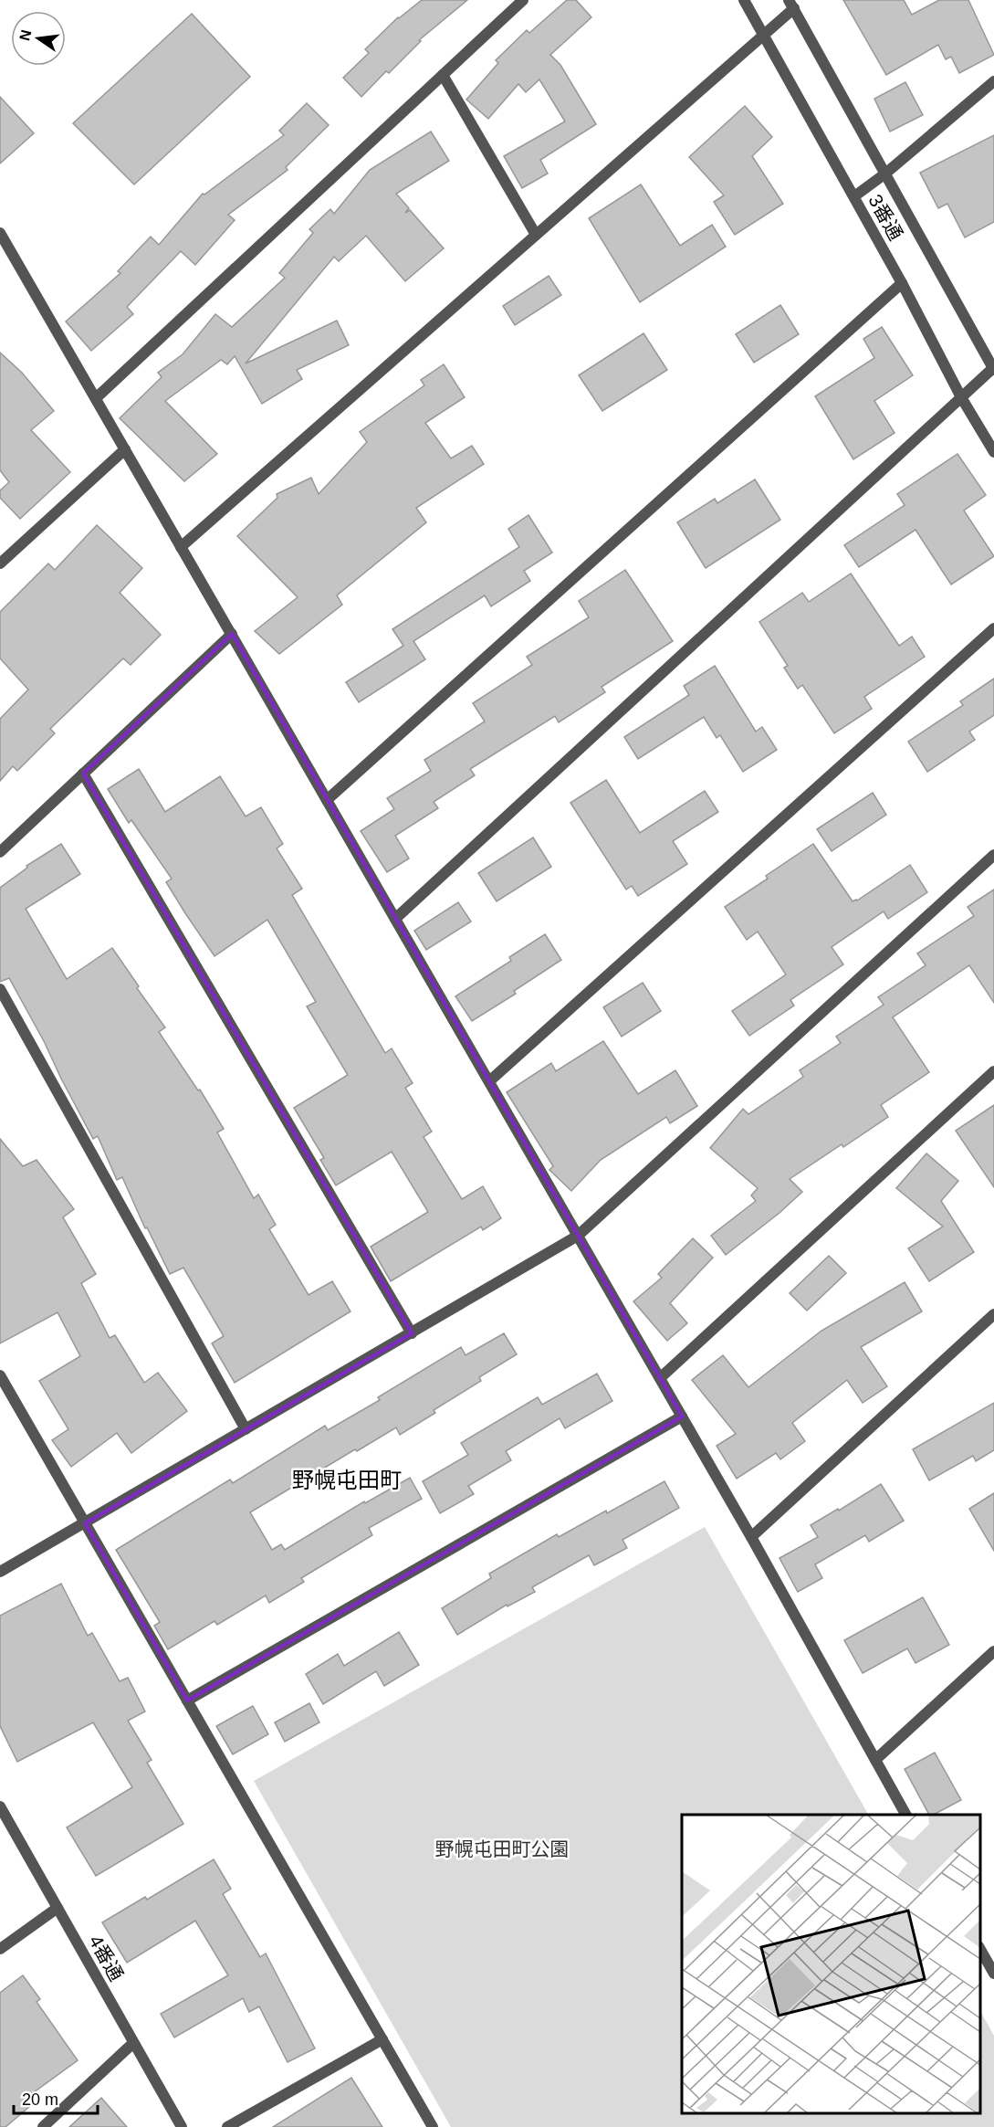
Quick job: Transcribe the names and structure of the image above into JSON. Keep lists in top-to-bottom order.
{
  "streets": {
    "street": ["3番通", "4番通"]
  },
  "districts": ["野幌屯田町"],
  "parks": ["野幌屯田町公園"],
  "scale_bar": "20 m",
  "north": "left"
}
